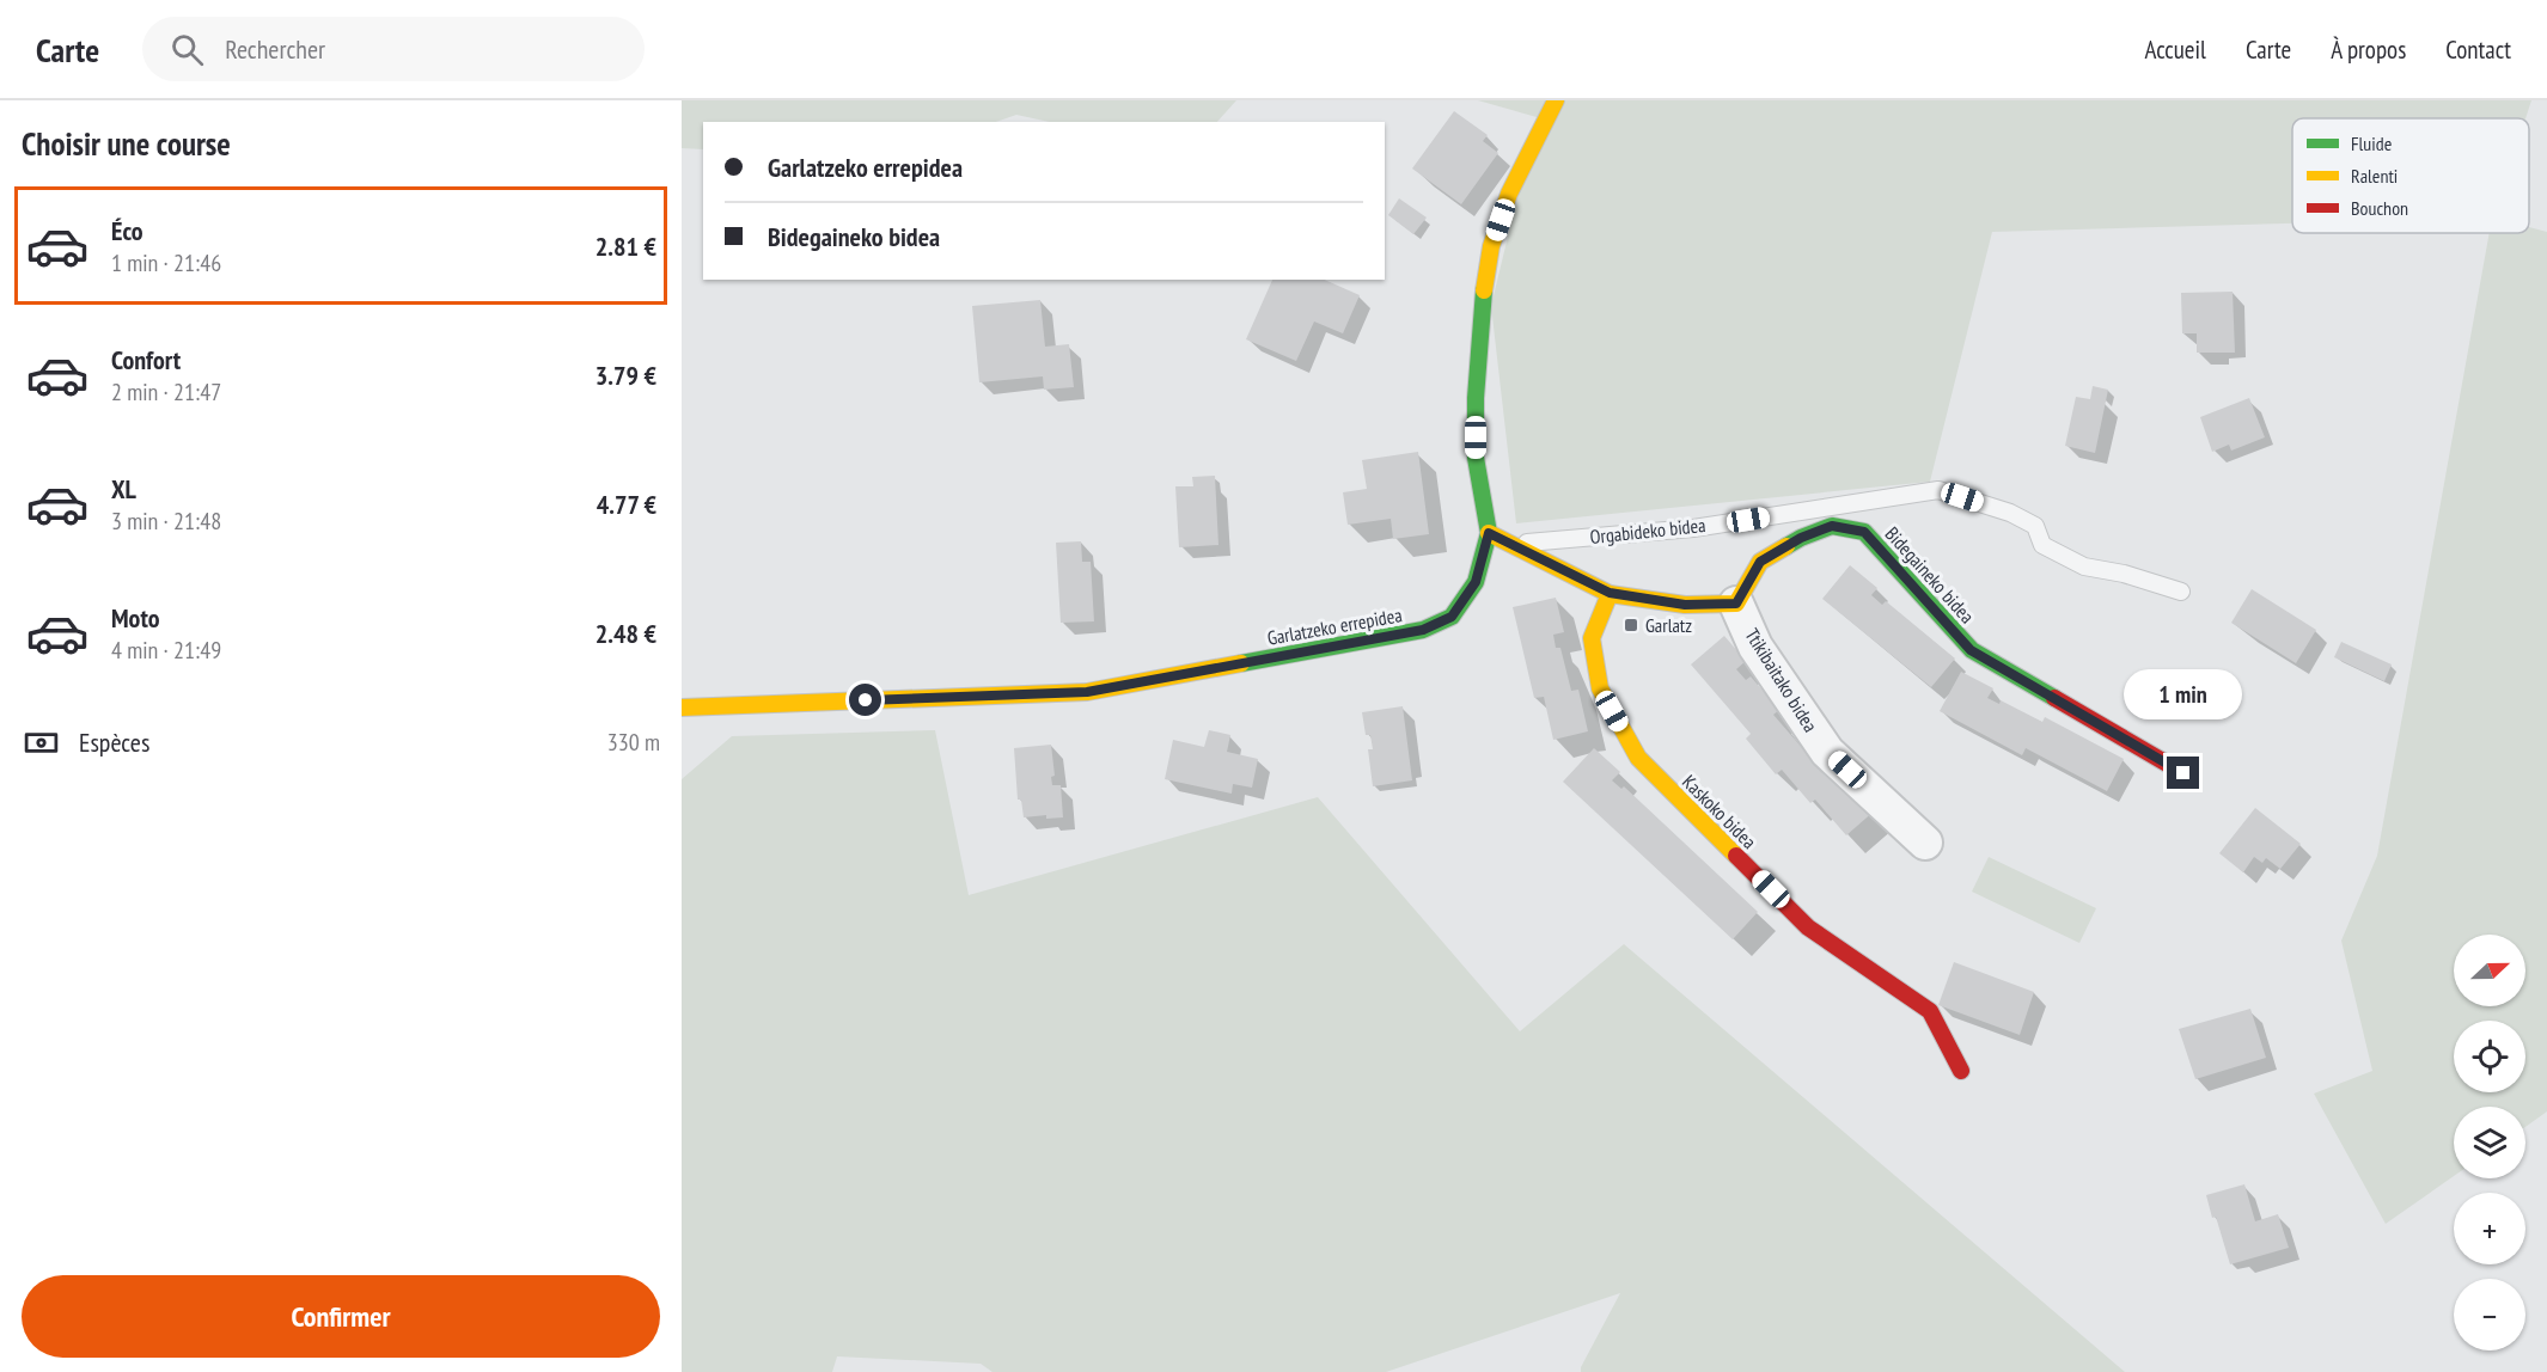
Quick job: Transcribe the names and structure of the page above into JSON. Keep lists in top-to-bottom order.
{
  "streets": {
    "street": [
      "Bidegaineko bidea",
      "Garlatzeko errepidea",
      "Ttikibaitako bidea",
      "Kaskoko bidea"
    ],
    "lane": ["Orgabideko bidea"]
  },
  "crossings": [
    ["Bidegaineko bidea", "Ttikibaitako bidea"]
  ],
  "places": {
    "transit": ["Garlatz"]
  },
  "legend": ["Fluide", "Ralenti", "Bouchon"],
  "north": "right",
  "page": {
    "header": "Carte",
    "search": "Rechercher",
    "nav": [
      "Accueil",
      "Carte",
      "À propos",
      "Contact"
    ],
    "heading": "Choisir une course",
    "banner": ["Garlatzeko errepidea", "Bidegaineko bidea"],
    "list": [
      {
        "name": "Éco",
        "note": "1 min · 21:46",
        "value": "2.81 €"
      },
      {
        "name": "Confort",
        "note": "2 min · 21:47",
        "value": "3.79 €"
      },
      {
        "name": "XL",
        "note": "3 min · 21:48",
        "value": "4.77 €"
      },
      {
        "name": "Moto",
        "note": "4 min · 21:49",
        "value": "2.48 €"
      }
    ],
    "bubble": "1 min",
    "pay": ["Espèces", "330 m"],
    "map_buttons": ["+", "−"],
    "buttons": "Confirmer"
  }
}
